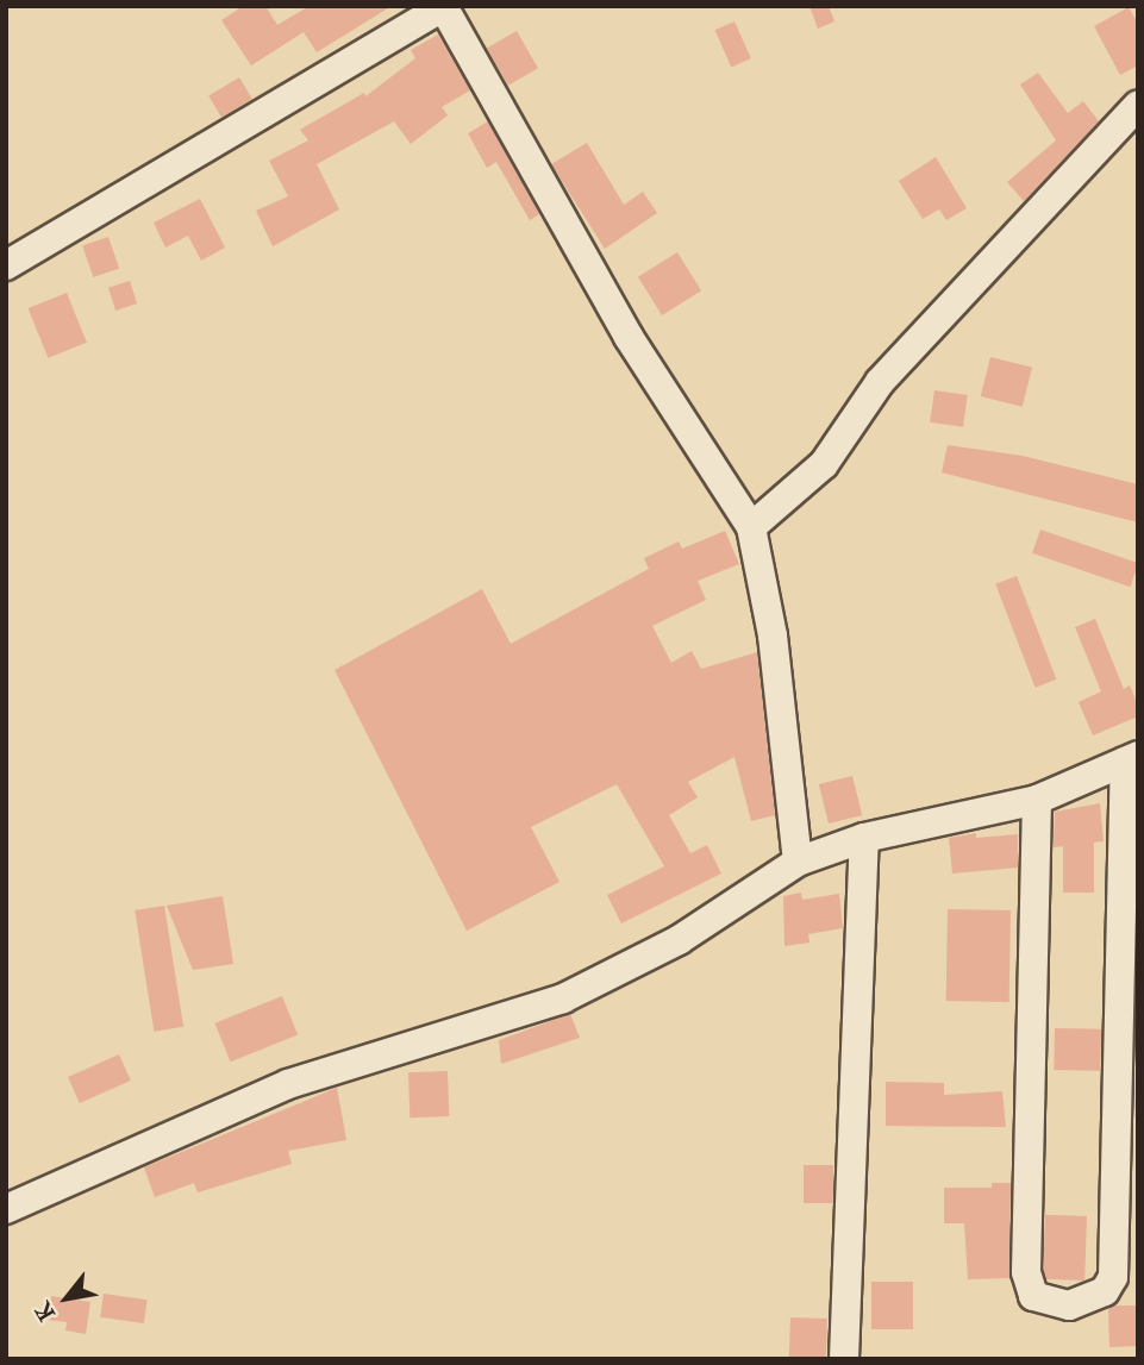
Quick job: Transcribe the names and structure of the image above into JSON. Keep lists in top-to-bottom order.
{
  "north": "bottom left"
}
